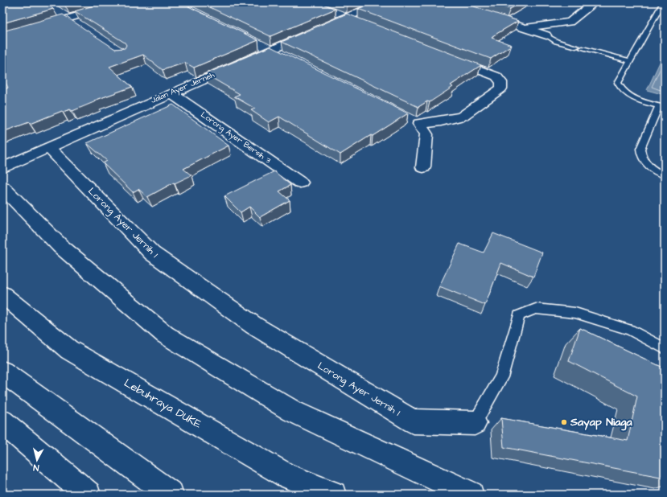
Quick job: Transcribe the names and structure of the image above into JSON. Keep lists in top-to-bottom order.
{
  "streets": {
    "main road": [
      "Jalan Ayer Jerneh",
      "Lorong Ayer Bersih 3",
      "Lorong Ayer Jernih 1",
      "Lebuhraya DUKE"
    ]
  },
  "crossings": [
    ["Jalan Ayer Jerneh", "Lorong Ayer Bersih 3"],
    ["Jalan Ayer Jerneh", "Lorong Ayer Jernih 1"]
  ],
  "places": ["Sayap Niaga"],
  "north": "bottom"
}
